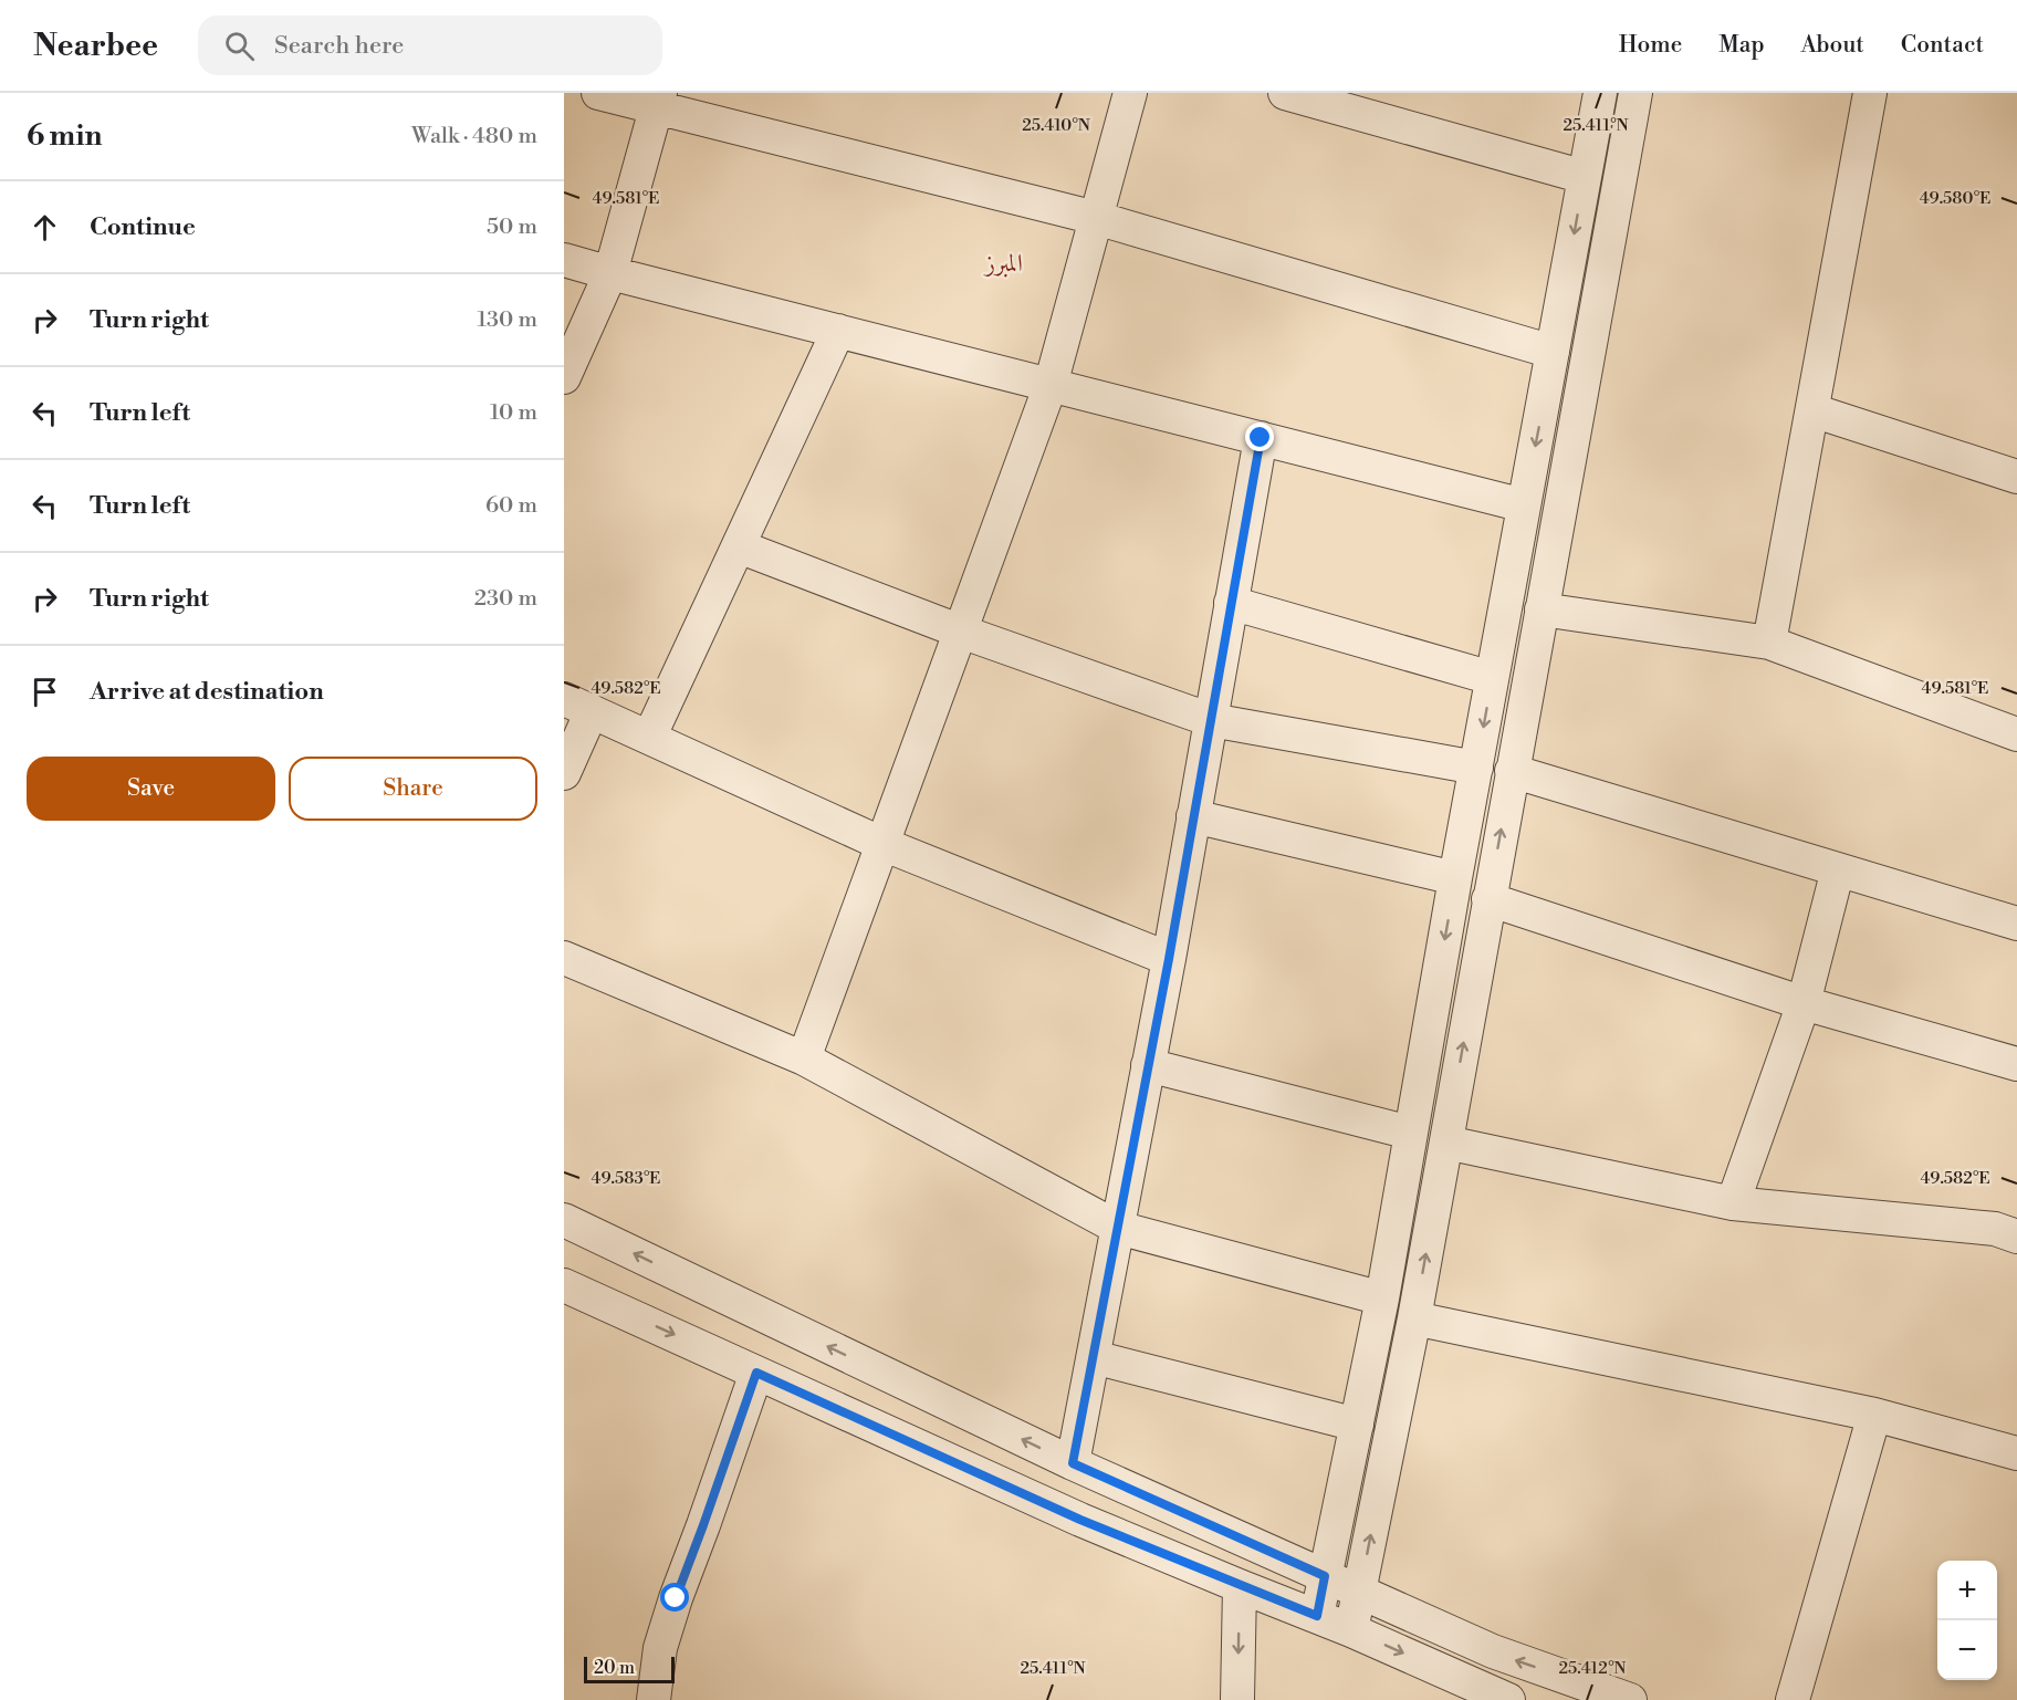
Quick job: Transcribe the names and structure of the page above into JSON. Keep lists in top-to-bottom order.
{
  "districts": ["المبرز"],
  "scale_bar": "20 m",
  "page": {
    "header": "Nearbee",
    "search": "Search here",
    "nav": [
      "Home",
      "Map",
      "About",
      "Contact"
    ],
    "heading": ["6 min", "Walk · 480 m"],
    "list": [
      ["Continue", "50 m"],
      ["Turn right", "130 m"],
      ["Turn left", "10 m"],
      ["Turn left", "60 m"],
      ["Turn right", "230 m"],
      "Arrive at destination"
    ],
    "buttons": ["Save", "Share"],
    "map_buttons": ["+", "−"],
    "scale": "20 m"
  },
  "coordinates": [
    "25.411°N",
    "25.410°N",
    "49.580°E",
    "49.581°E",
    "49.582°E",
    "49.583°E",
    "25.412°N"
  ]
}
